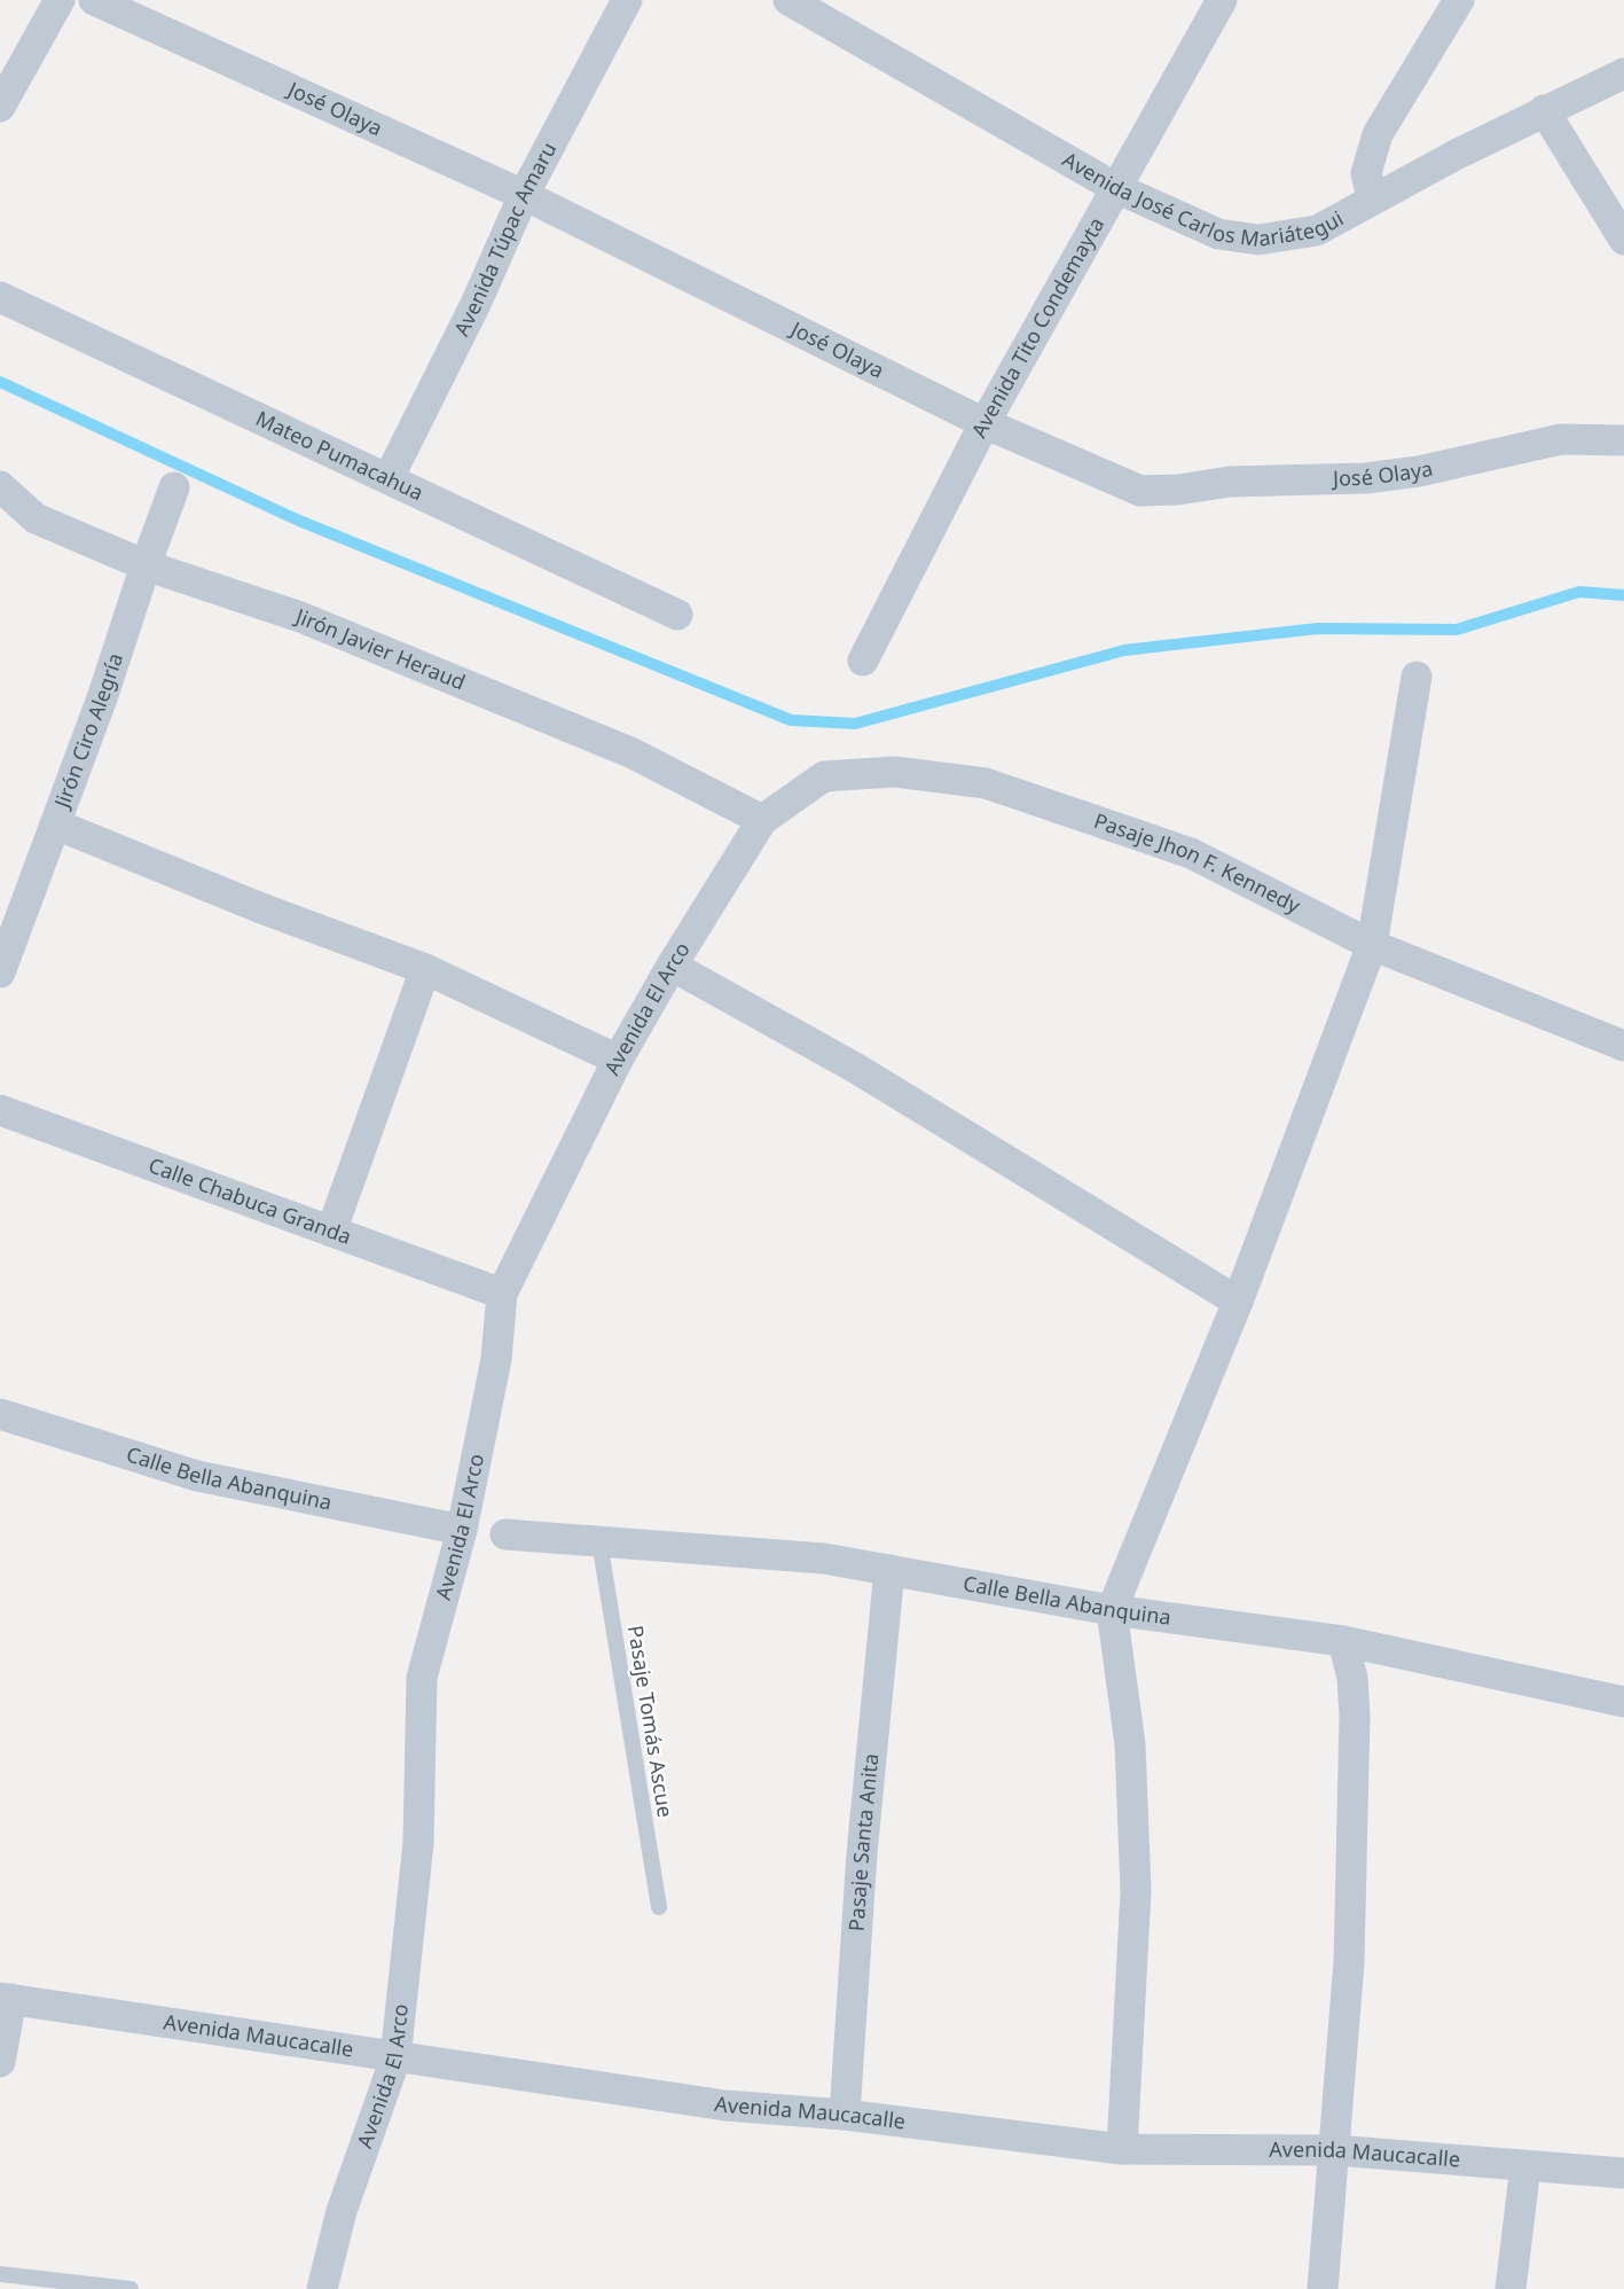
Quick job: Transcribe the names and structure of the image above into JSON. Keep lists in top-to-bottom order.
{
  "streets": {
    "street": [
      "José Olaya",
      "Avenida José Carlos Mariátegui",
      "Avenida Túpac Amaru",
      "Avenida Tito Condemayta",
      "Mateo Pumacahua",
      "Jirón Javier Heraud",
      "Jirón Ciro Alegría",
      "Pasaje Jhon F. Kennedy",
      "Avenida El Arco",
      "Calle Chabuca Granda",
      "Calle Bella Abanquina",
      "Pasaje Santa Anita",
      "Avenida Maucacalle"
    ],
    "lane": ["Pasaje Tomás Ascue"]
  },
  "crossings": [
    ["José Olaya", "Avenida Túpac Amaru"],
    ["José Olaya", "Avenida Tito Condemayta"],
    ["Avenida José Carlos Mariátegui", "Avenida Tito Condemayta"],
    ["Avenida Túpac Amaru", "Mateo Pumacahua"],
    ["Jirón Javier Heraud", "Jirón Ciro Alegría"],
    ["Jirón Javier Heraud", "Pasaje Jhon F. Kennedy"],
    ["Jirón Javier Heraud", "Avenida El Arco"],
    ["Pasaje Jhon F. Kennedy", "Avenida El Arco"],
    ["Avenida El Arco", "Calle Chabuca Granda"],
    ["Avenida El Arco", "Calle Bella Abanquina"],
    ["Avenida El Arco", "Avenida Maucacalle"],
    ["Calle Bella Abanquina", "Pasaje Tomás Ascue"],
    ["Calle Bella Abanquina", "Pasaje Santa Anita"],
    ["Pasaje Santa Anita", "Avenida Maucacalle"]
  ]
}
